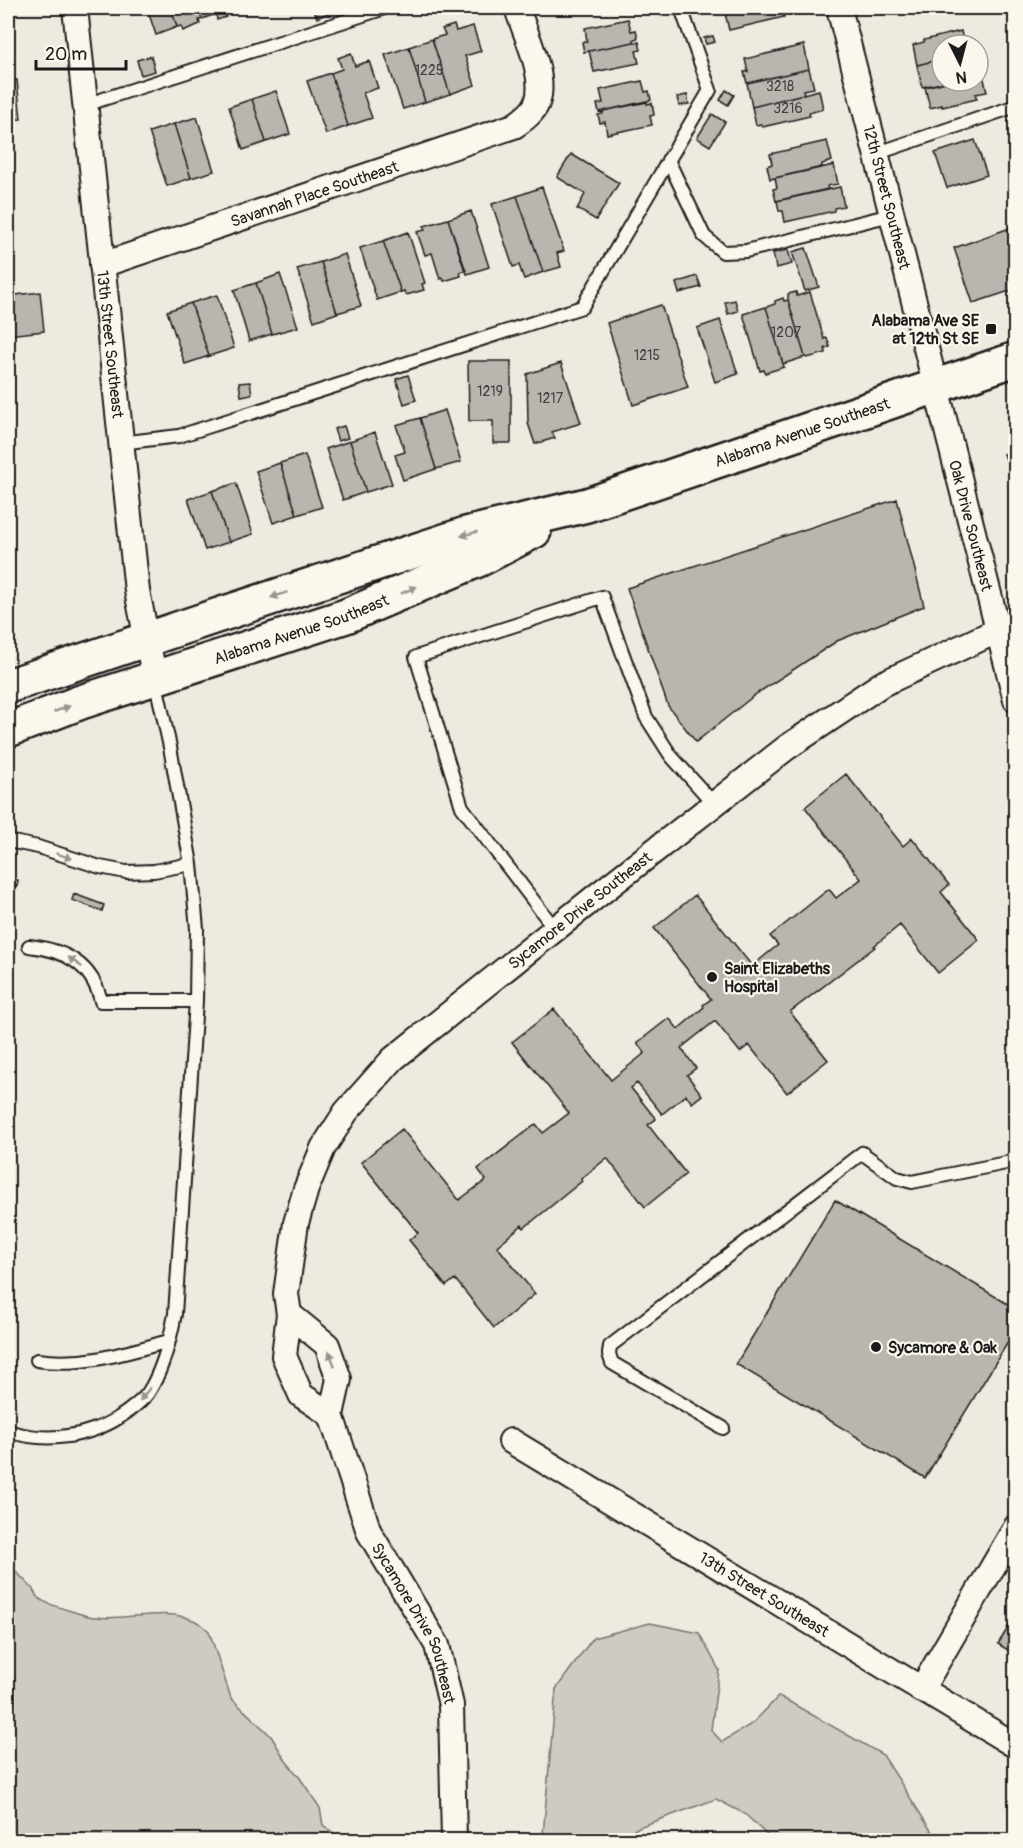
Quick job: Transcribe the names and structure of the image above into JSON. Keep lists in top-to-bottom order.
{
  "streets": {
    "main road": ["Alabama Avenue Southeast"],
    "street": [
      "Savannah Place Southeast",
      "12th Street Southeast",
      "13th Street Southeast",
      "Oak Drive Southeast",
      "Sycamore Drive Southeast"
    ]
  },
  "crossings": [
    ["Savannah Place Southeast", "13th Street Southeast"],
    ["12th Street Southeast", "Alabama Avenue Southeast"],
    ["12th Street Southeast", "Oak Drive Southeast"],
    ["13th Street Southeast", "Alabama Avenue Southeast"],
    ["Alabama Avenue Southeast", "Oak Drive Southeast"],
    ["Oak Drive Southeast", "Sycamore Drive Southeast"]
  ],
  "places": {
    "transit": ["Alabama Ave SE at 12th St SE"],
    "other": ["Saint Elizabeths Hospital", "Sycamore & Oak"]
  },
  "house_numbers": [
    "1225",
    "3218",
    "3216",
    "1207",
    "1215",
    "1219",
    "1217"
  ],
  "scale_bar": "20 m",
  "north": "bottom"
}
